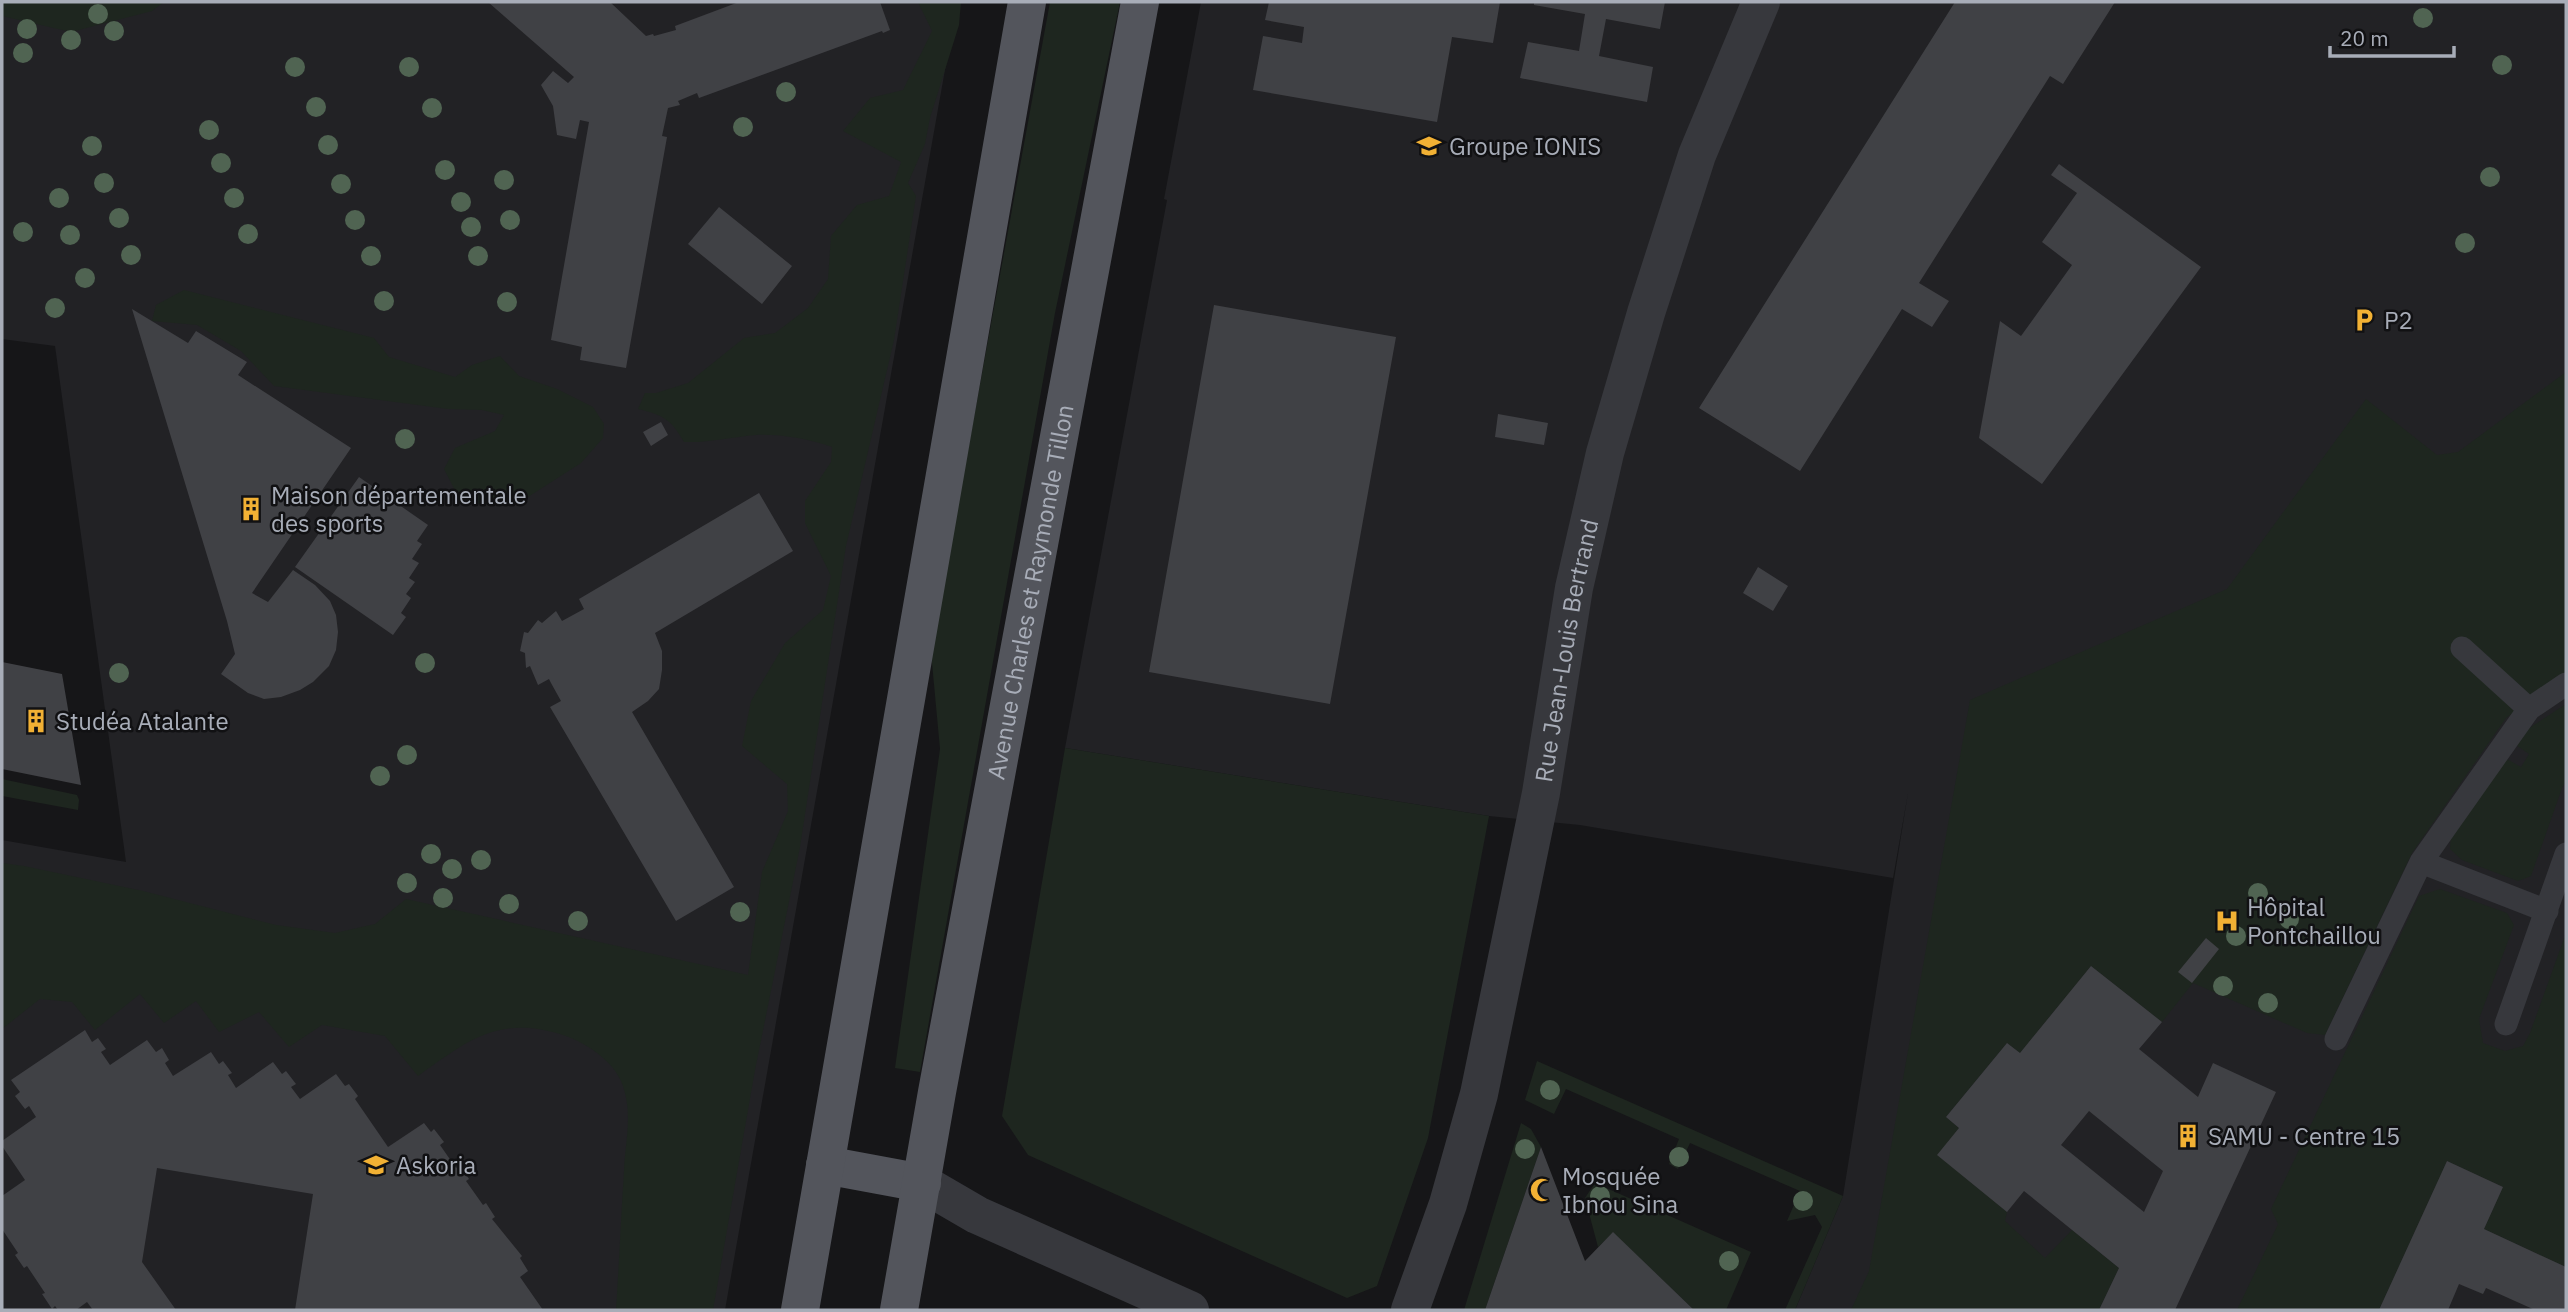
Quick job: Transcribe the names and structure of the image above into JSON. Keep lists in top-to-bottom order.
{
  "streets": {
    "main road": ["Avenue Charles et Raymonde Tillon"],
    "street": ["Rue Jean-Louis Bertrand"]
  },
  "places": {
    "school or university": ["Groupe IONIS", "Askoria"],
    "parking": ["P2"],
    "building": ["Maison départementale des sports", "Studéa Atalante", "SAMU - Centre 15"],
    "hospital": ["Hôpital Pontchaillou"],
    "mosque": ["Mosquée Ibnou Sina"]
  },
  "scale_bar": "20 m"
}
